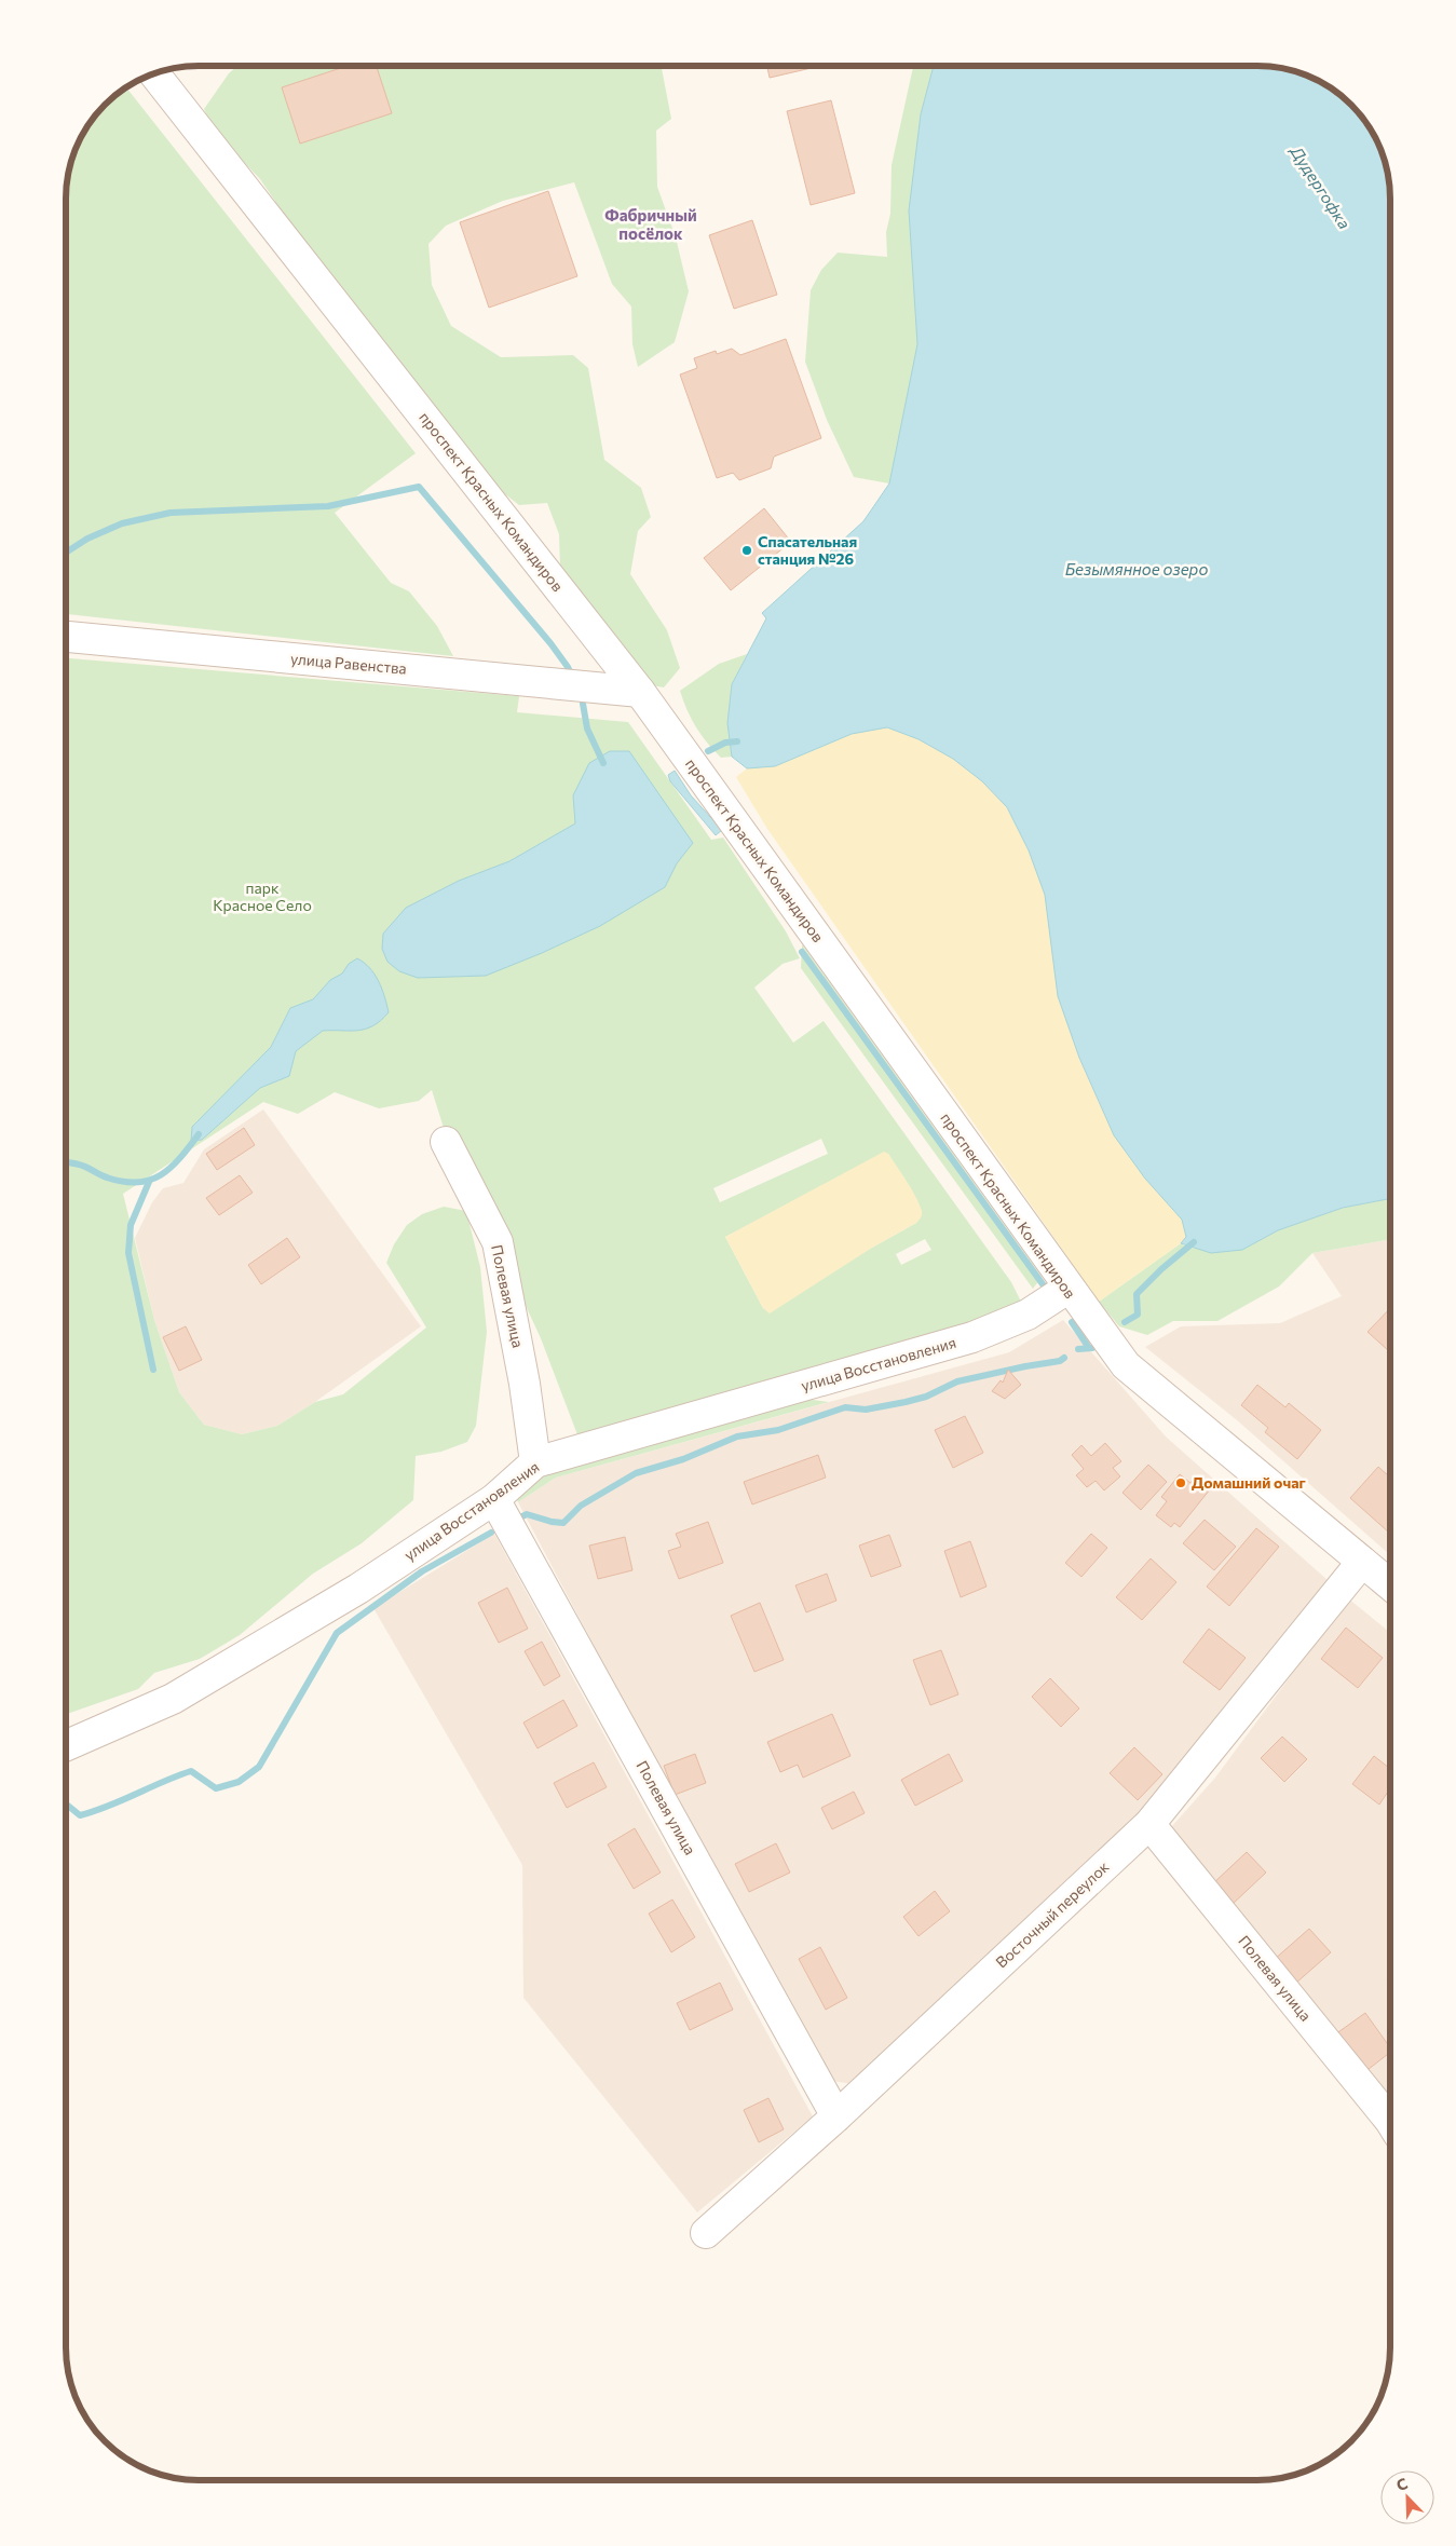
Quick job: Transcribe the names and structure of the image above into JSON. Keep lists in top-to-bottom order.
{
  "streets": {
    "street": [
      "проспект Красных Командиров",
      "улица Равенства",
      "Полевая улица",
      "улица Восстановления",
      "Восточный переулок"
    ]
  },
  "crossings": [
    ["проспект Красных Командиров", "улица Равенства"],
    ["проспект Красных Командиров", "улица Восстановления"],
    ["проспект Красных Командиров", "Восточный переулок"],
    ["Полевая улица", "улица Восстановления"],
    ["Полевая улица", "Восточный переулок"]
  ],
  "districts": ["Фабричный посёлок"],
  "water": ["Дудергофка", "Безымянное озеро"],
  "parks": ["парк Красное Село"],
  "places": ["Спасательная станция №26", "Домашний очаг"],
  "north": "top left"
}
